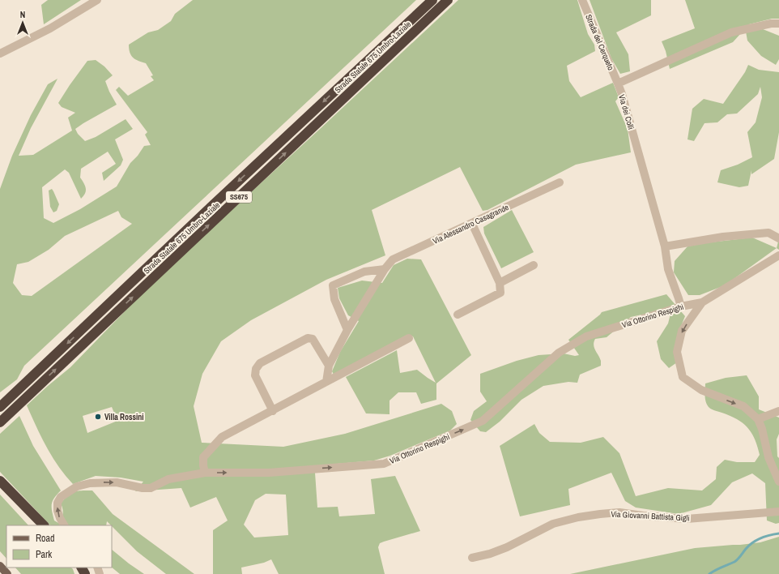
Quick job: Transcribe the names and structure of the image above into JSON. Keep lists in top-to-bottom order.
{
  "streets": {
    "highway": ["Strada Statale 675 Umbro-Laziale", "SS675"],
    "street": [
      "Strada del Cerqueto",
      "Via dei Colli",
      "Via Alessandro Casagrande",
      "Via Ottorino Respighi",
      "Via Giovanni Battista Gigli"
    ]
  },
  "crossings": [
    ["Strada del Cerqueto", "Via dei Colli"],
    ["Via dei Colli", "Via Ottorino Respighi"]
  ],
  "one_way": ["Via Ottorino Respighi"],
  "places": ["Villa Rossini"],
  "legend": ["Road", "Park"],
  "north": "top"
}
